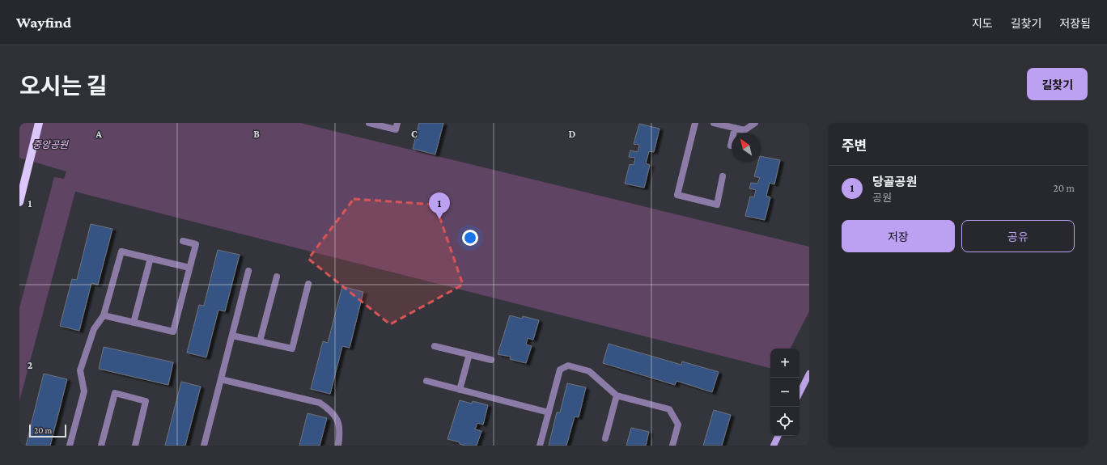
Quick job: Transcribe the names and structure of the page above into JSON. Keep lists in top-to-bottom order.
{
  "parks": ["중앙공원"],
  "scale_bar": "20 m",
  "north": "top left",
  "page": {
    "header": "Wayfind",
    "nav": ["지도", "길찾기", "저장됨"],
    "title": "오시는 길",
    "buttons": [
      "길찾기",
      ["저장", "공유"]
    ],
    "heading": "주변",
    "list": [
      {
        "mark": "1",
        "name": "당골공원",
        "note": "공원",
        "value": "20 m"
      }
    ],
    "pins": "1",
    "map_buttons": ["+", "−"],
    "scale": "20 m"
  },
  "grid": {
    "columns": [
      "A",
      "B",
      "C",
      "D"
    ],
    "rows": ["1", "2"]
  }
}
